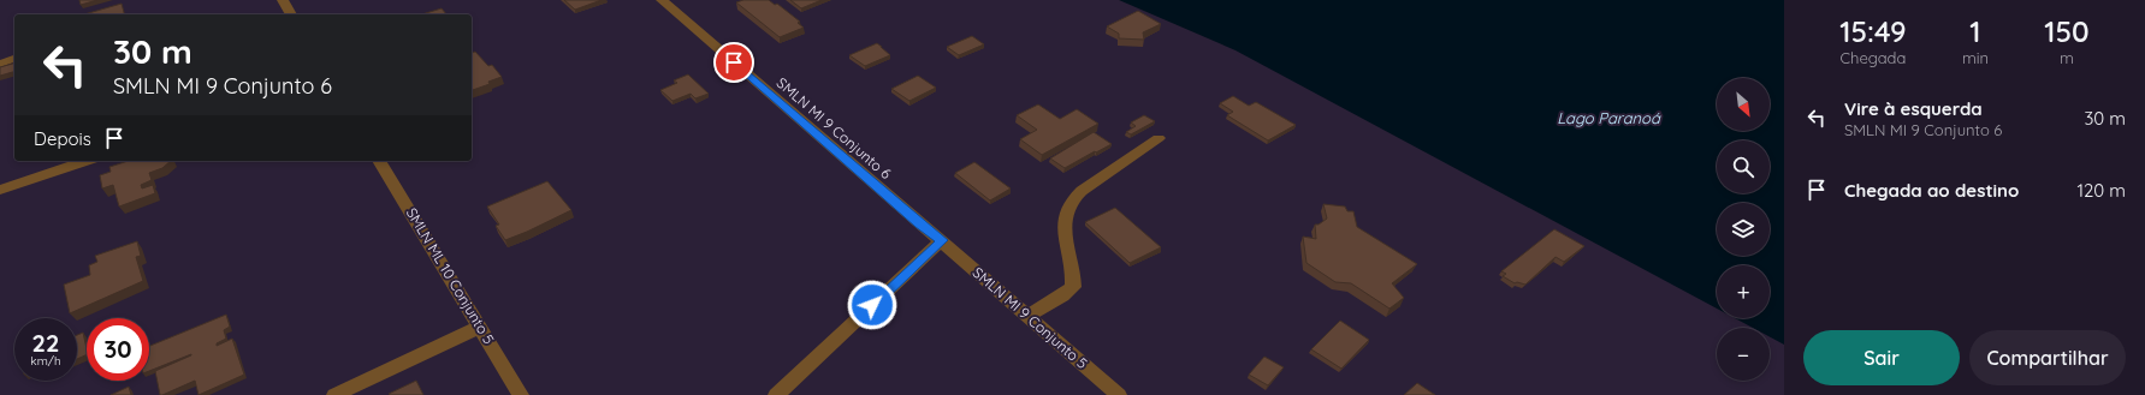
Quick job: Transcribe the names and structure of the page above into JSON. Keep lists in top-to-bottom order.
{
  "streets": {
    "street": ["SMLN MI 9 Conjunto 6", "SMLN ML 10 Conjunto 5", "SMLN MI 9 Conjunto 5"]
  },
  "crossings": [
    ["SMLN MI 9 Conjunto 6", "SMLN MI 9 Conjunto 5"]
  ],
  "water": ["Lago Paranoá"],
  "north": "bottom right",
  "page": {
    "eta": [
      "15:49",
      "Chegada",
      "1",
      "min",
      "150",
      "m"
    ],
    "turn": ["30 m", "SMLN MI 9 Conjunto 6"],
    "map_buttons": ["+", "−"],
    "list": [
      {
        "name": "Vire à esquerda",
        "note": "SMLN MI 9 Conjunto 6",
        "value": "30 m"
      },
      {
        "name": "Chegada ao destino",
        "value": "120 m"
      }
    ],
    "then": "Depois",
    "speed": "22 km/h",
    "limit": "30",
    "buttons": ["Sair", "Compartilhar"]
  }
}
